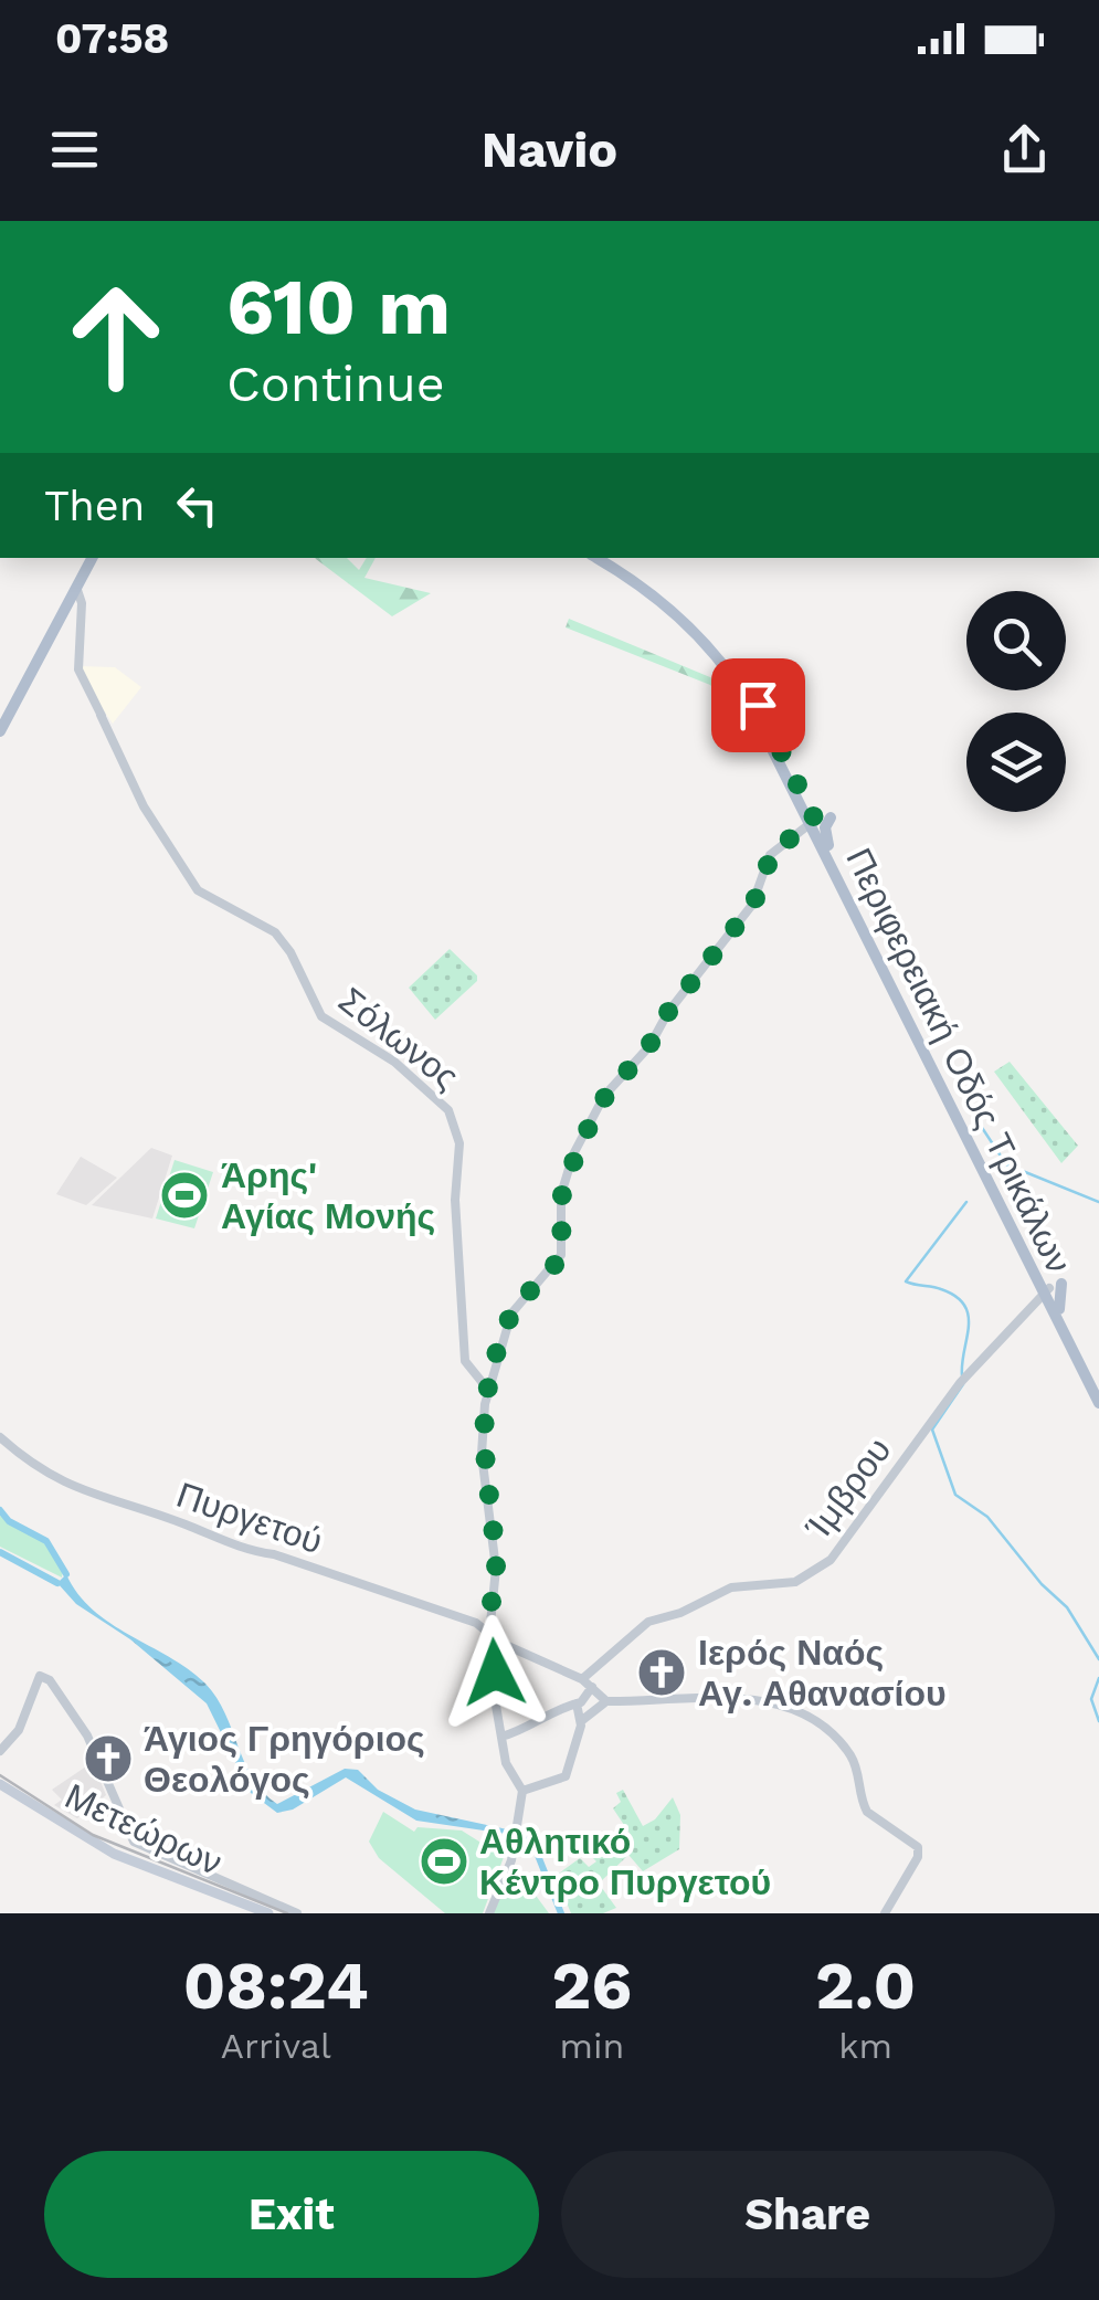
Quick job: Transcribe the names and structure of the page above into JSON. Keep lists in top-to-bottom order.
{
  "streets": {
    "main road": ["Περιφερειακή Οδός Τρικάλων", "Μετεώρων"],
    "street": ["Σόλωνος", "Ίμβρου", "Πυργετού"]
  },
  "crossings": [
    ["Περιφερειακή Οδός Τρικάλων", "Ίμβρου"],
    ["Ίμβρου", "Πυργετού"]
  ],
  "places": {
    "sports": ["Άρης' Αγίας Μονής", "Αθλητικό Κέντρο Πυργετού"],
    "church": ["Ιερός Ναός Αγ. Αθανασίου", "Άγιος Γρηγόριος Θεολόγος"]
  },
  "page": {
    "status": "07:58",
    "header": "Navio",
    "turn": ["610 m", "Continue"],
    "then": "Then",
    "eta": [
      "08:24",
      "Arrival",
      "26",
      "min",
      "2.0",
      "km"
    ],
    "buttons": ["Exit", "Share"]
  }
}
